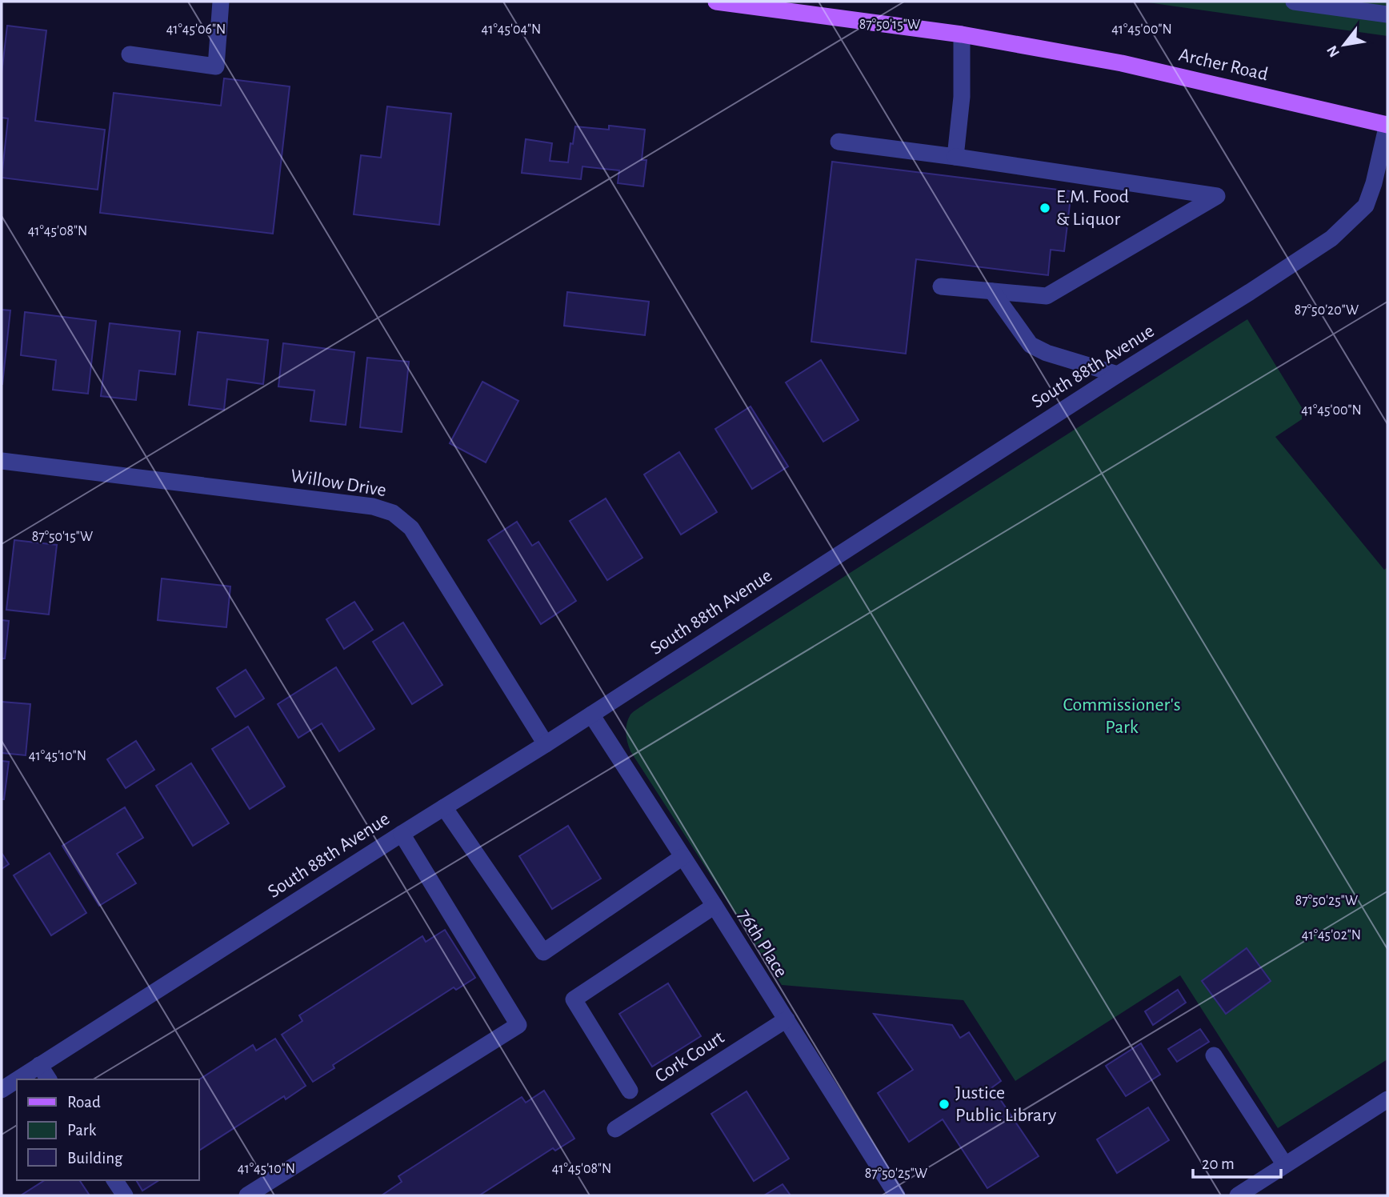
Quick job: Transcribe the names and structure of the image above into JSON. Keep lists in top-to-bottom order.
{
  "streets": {
    "main road": ["Archer Road"],
    "street": [
      "South 88th Avenue",
      "Willow Drive",
      "76th Place",
      "Cork Court"
    ]
  },
  "crossings": [
    ["Archer Road", "South 88th Avenue"],
    ["South 88th Avenue", "Willow Drive"],
    ["South 88th Avenue", "76th Place"],
    ["76th Place", "Cork Court"]
  ],
  "parks": ["Commissioner's Park"],
  "places": ["E.M. Food & Liquor", "Justice Public Library"],
  "legend": ["Road", "Park", "Building"],
  "scale_bar": "20 m",
  "north": "bottom left",
  "coordinates": [
    "87°50'15\"W",
    "41°45'06\"N",
    "41°45'04\"N",
    "41°45'00\"N",
    "41°45'08\"N",
    "87°50'20\"W",
    "41°45'10\"N",
    "87°50'25\"W",
    "41°45'02\"N"
  ]
}
